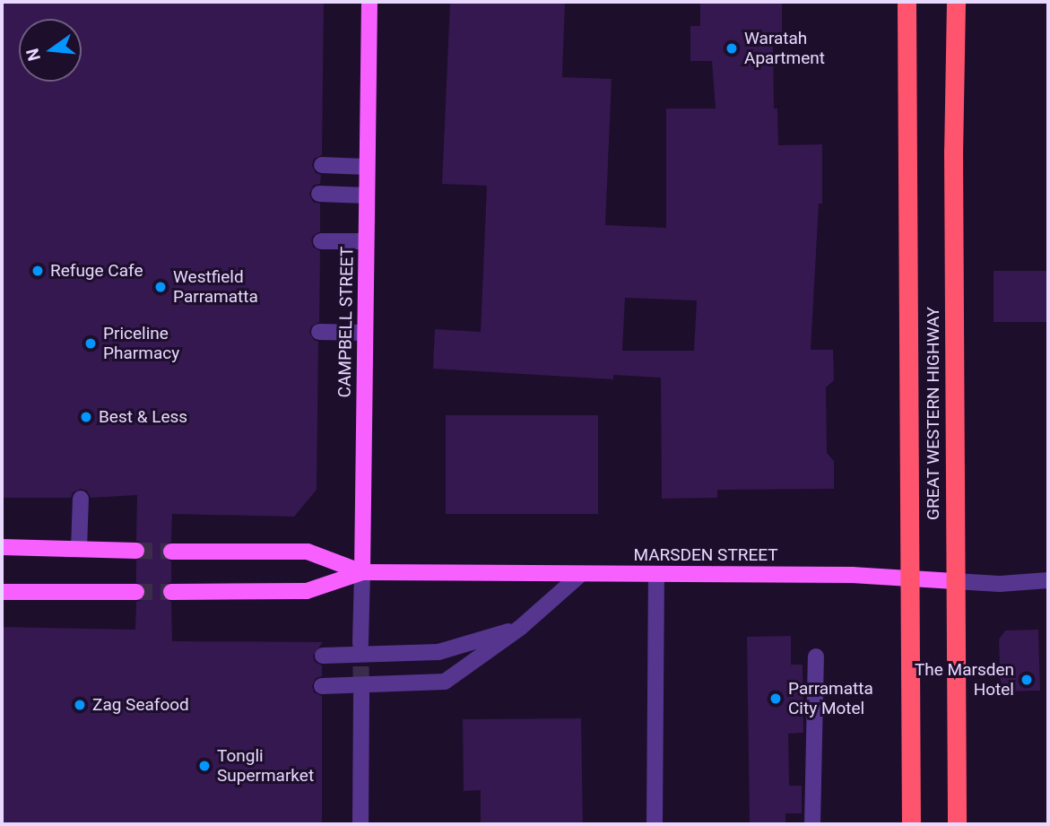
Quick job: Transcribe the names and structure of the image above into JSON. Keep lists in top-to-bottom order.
{
  "streets": {
    "highway": ["GREAT WESTERN HIGHWAY"],
    "main road": ["CAMPBELL STREET", "MARSDEN STREET"]
  },
  "crossings": [
    ["CAMPBELL STREET", "MARSDEN STREET"],
    ["GREAT WESTERN HIGHWAY", "MARSDEN STREET"]
  ],
  "places": [
    "Waratah Apartment",
    "Refuge Cafe",
    "Westfield Parramatta",
    "Priceline Pharmacy",
    "Best & Less",
    "The Marsden Hotel",
    "Parramatta City Motel",
    "Zag Seafood",
    "Tongli Supermarket"
  ],
  "north": "left"
}
